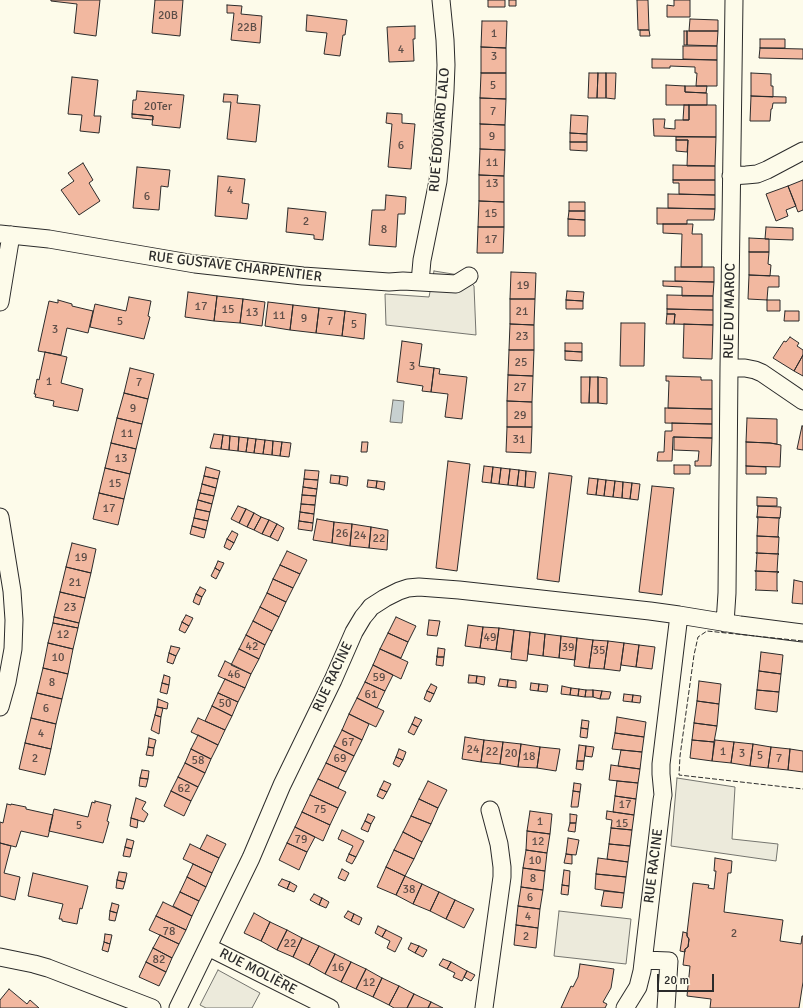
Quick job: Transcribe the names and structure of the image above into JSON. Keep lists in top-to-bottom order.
{
  "streets": {
    "street": [
      "RUE ÉDOUARD LALO",
      "RUE GUSTAVE CHARPENTIER",
      "RUE DU MAROC",
      "RUE RACINE",
      "RUE MOLIÈRE"
    ]
  },
  "crossings": [
    ["RUE ÉDOUARD LALO", "RUE GUSTAVE CHARPENTIER"],
    ["RUE DU MAROC", "RUE RACINE"],
    ["RUE RACINE", "RUE MOLIÈRE"]
  ],
  "house_numbers": [
    "20B",
    "22B",
    "1",
    "4",
    "3",
    "5",
    "20Ter",
    "7",
    "9",
    "6",
    "11",
    "13",
    "4",
    "6",
    "15",
    "2",
    "8",
    "17",
    "19",
    "17",
    "15",
    "21",
    "13",
    "11",
    "9",
    "5",
    "7",
    "5",
    "3",
    "23",
    "25",
    "3",
    "1",
    "7",
    "27",
    "9",
    "29",
    "11",
    "31",
    "13",
    "15",
    "17",
    "26",
    "24",
    "22",
    "19",
    "21",
    "23",
    "12",
    "49",
    "42",
    "39",
    "35",
    "10",
    "46",
    "59",
    "8",
    "61",
    "50",
    "6",
    "4",
    "67",
    "24",
    "22",
    "1",
    "20",
    "3",
    "5",
    "18",
    "2",
    "69",
    "7",
    "58",
    "62",
    "17",
    "75",
    "1",
    "15",
    "5",
    "79",
    "12",
    "10",
    "8",
    "38",
    "6",
    "4",
    "78",
    "2",
    "2",
    "22",
    "82",
    "16",
    "12"
  ],
  "scale_bar": "20 m"
}
